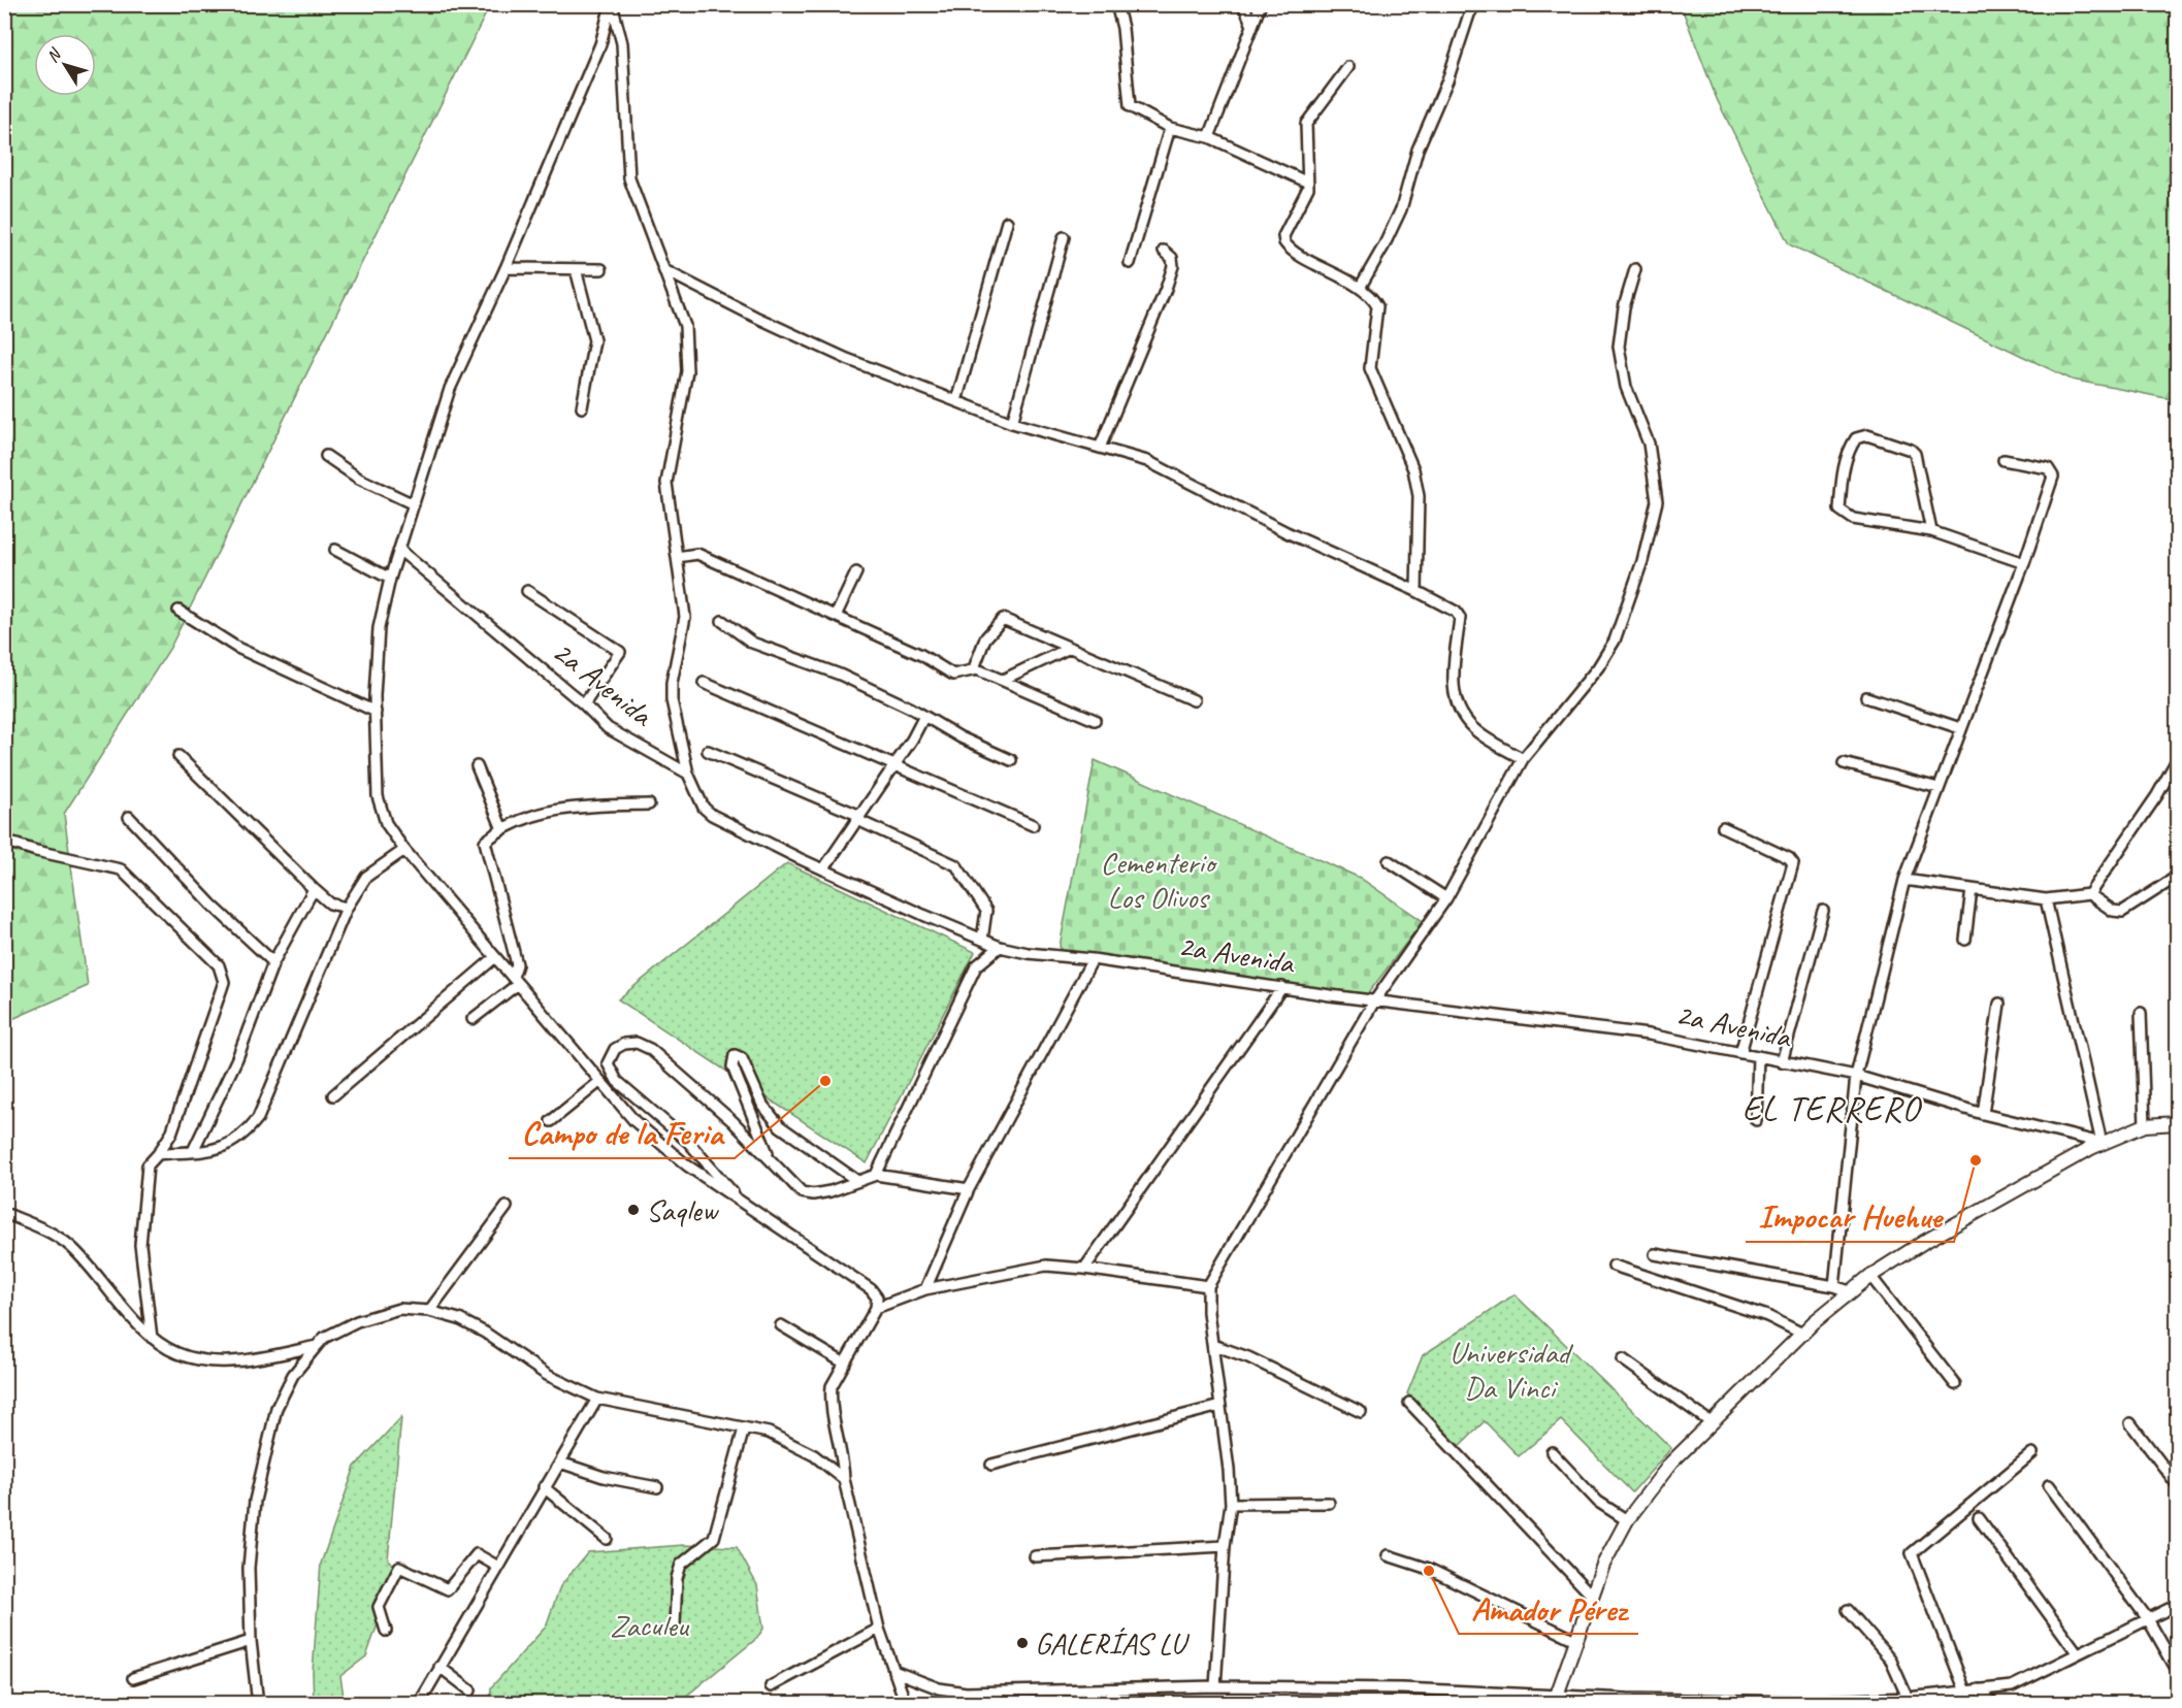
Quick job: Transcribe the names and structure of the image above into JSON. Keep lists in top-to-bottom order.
{
  "streets": {
    "street": ["2a Avenida"]
  },
  "districts": ["EL TERRERO"],
  "parks": ["Cementerio Los Olivos", "Universidad Da Vinci", "Zaculeu"],
  "places": [
    "Campo de la Feria",
    "Impocar Huehue",
    "Saqlew",
    "Amador Pérez",
    "GALERÍAS LU"
  ],
  "north": "top left"
}
